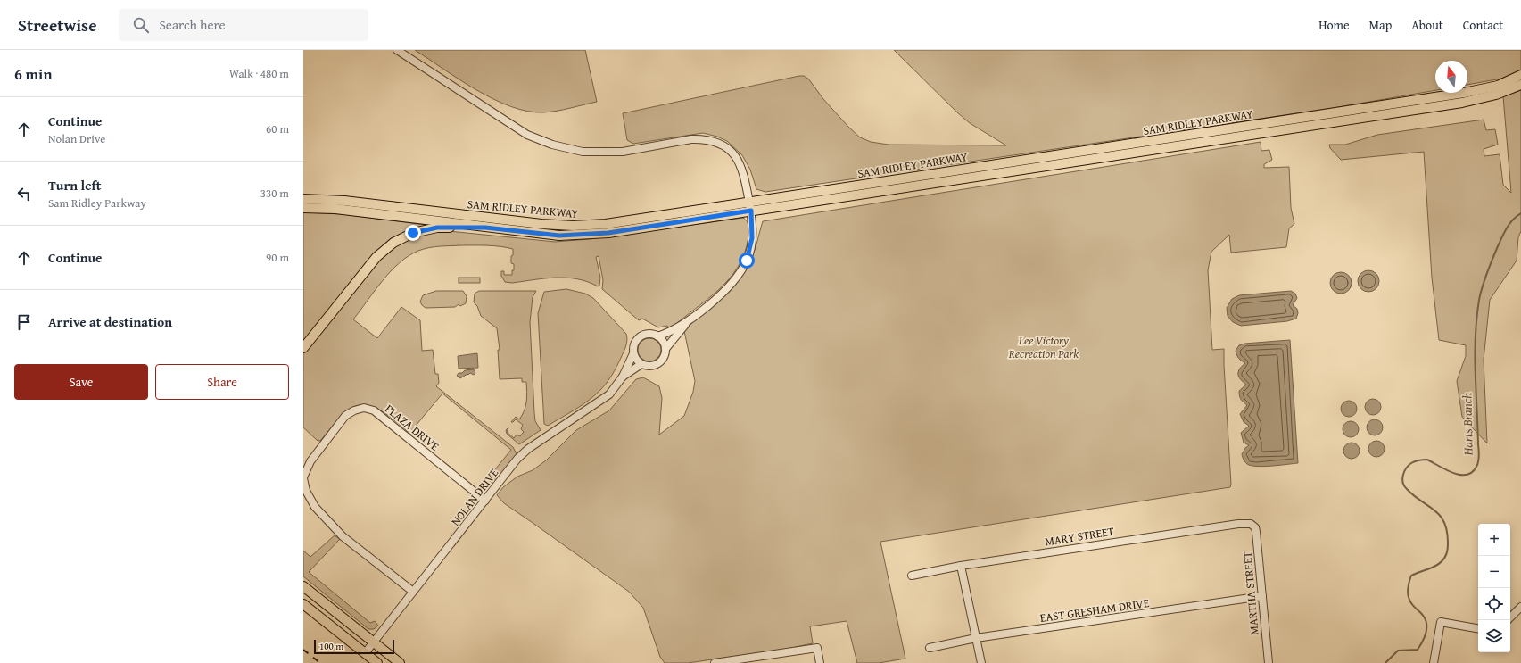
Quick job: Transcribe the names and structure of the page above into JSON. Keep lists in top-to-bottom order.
{
  "streets": {
    "main road": ["SAM RIDLEY PARKWAY"],
    "street": [
      "PLAZA DRIVE",
      "NOLAN DRIVE",
      "MARY STREET",
      "MARTHA STREET",
      "EAST GRESHAM DRIVE"
    ]
  },
  "crossings": [
    ["PLAZA DRIVE", "NOLAN DRIVE"],
    ["MARY STREET", "MARTHA STREET"],
    ["MARTHA STREET", "EAST GRESHAM DRIVE"]
  ],
  "water": ["Harts Branch"],
  "parks": ["Lee Victory Recreation Park"],
  "scale_bar": "100 m",
  "north": "top",
  "page": {
    "header": "Streetwise",
    "search": "Search here",
    "nav": [
      "Home",
      "Map",
      "About",
      "Contact"
    ],
    "heading": ["6 min", "Walk · 480 m"],
    "list": [
      ["Continue", "Nolan Drive", "60 m"],
      ["Turn left", "Sam Ridley Parkway", "330 m"],
      ["Continue", "90 m"],
      "Arrive at destination"
    ],
    "buttons": ["Save", "Share"],
    "map_buttons": ["+", "−"],
    "scale": "100 m"
  }
}
